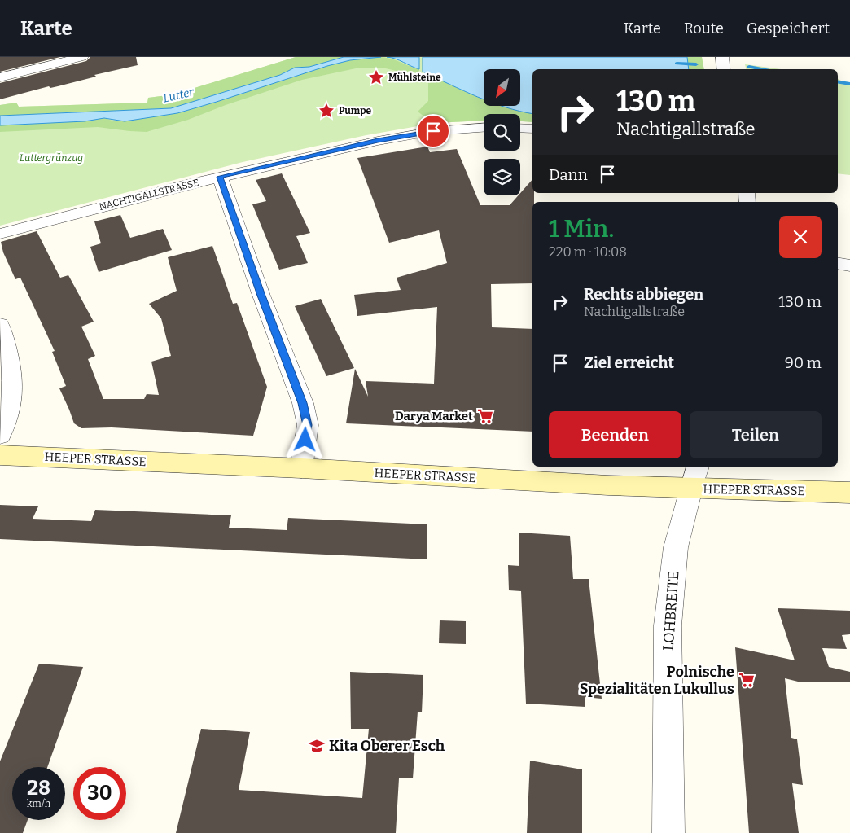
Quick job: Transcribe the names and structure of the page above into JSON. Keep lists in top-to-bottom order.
{
  "streets": {
    "main road": ["HEEPER STRASSE"],
    "street": ["NACHTIGALLSTRASSE", "LOHBREITE"]
  },
  "crossings": [
    ["HEEPER STRASSE", "LOHBREITE"]
  ],
  "water": ["Lutter"],
  "parks": ["Luttergrünzug"],
  "places": {
    "place": ["Mühlsteine", "Pumpe"],
    "supermarket": ["Darya Market", "Polnische Spezialitäten Lukullus"],
    "school or university": ["Kita Oberer Esch"]
  },
  "north": "bottom left",
  "page": {
    "header": "Karte",
    "nav": ["Karte", "Route", "Gespeichert"],
    "turn": ["130 m", "Nachtigallstraße"],
    "then": "Dann",
    "heading": ["1 Min.", "220 m · 10:08"],
    "list": [
      {
        "name": "Rechts abbiegen",
        "note": "Nachtigallstraße",
        "value": "130 m"
      },
      {
        "name": "Ziel erreicht",
        "value": "90 m"
      }
    ],
    "buttons": ["Beenden", "Teilen"],
    "speed": "28 km/h",
    "limit": "30"
  }
}
